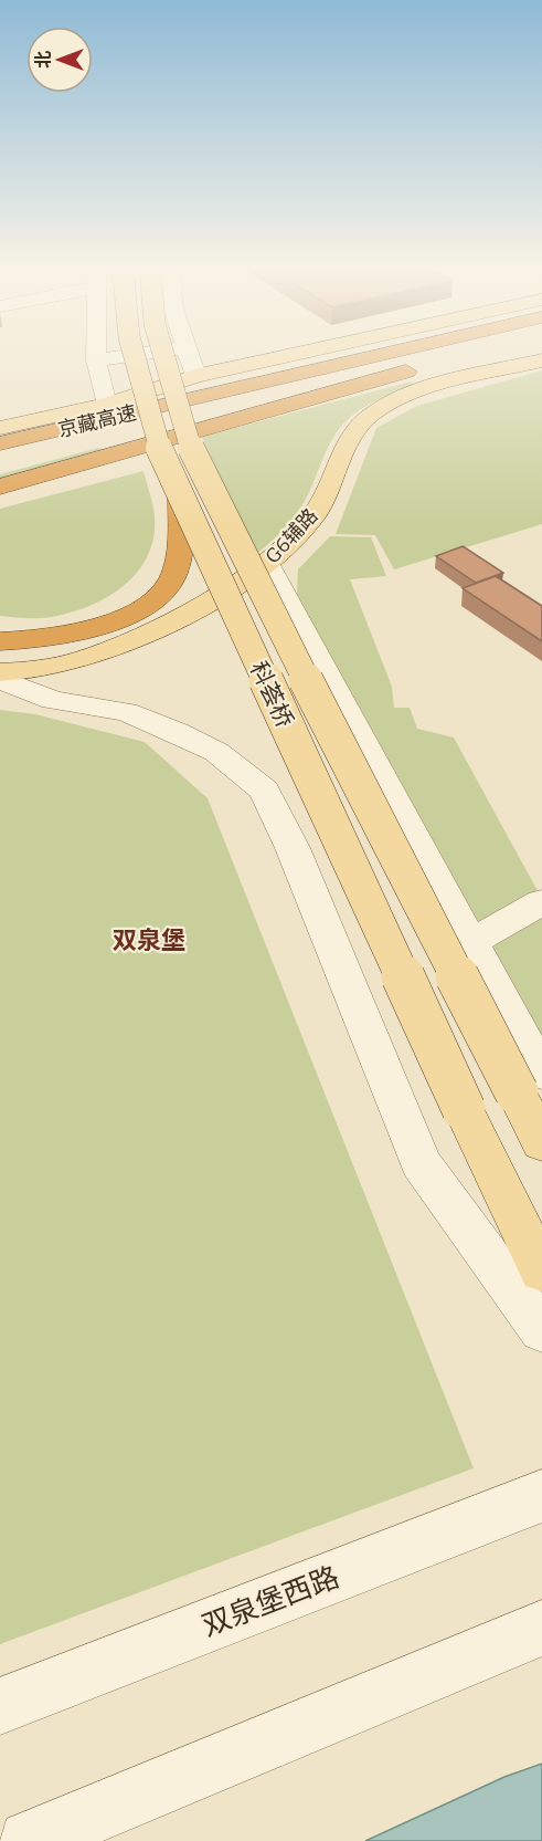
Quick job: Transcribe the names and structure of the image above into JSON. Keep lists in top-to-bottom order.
{
  "streets": {
    "highway": ["京藏高速"],
    "main road": ["G6辅路", "科荟桥"],
    "street": ["双泉堡西路"]
  },
  "districts": ["双泉堡"],
  "north": "left"
}
